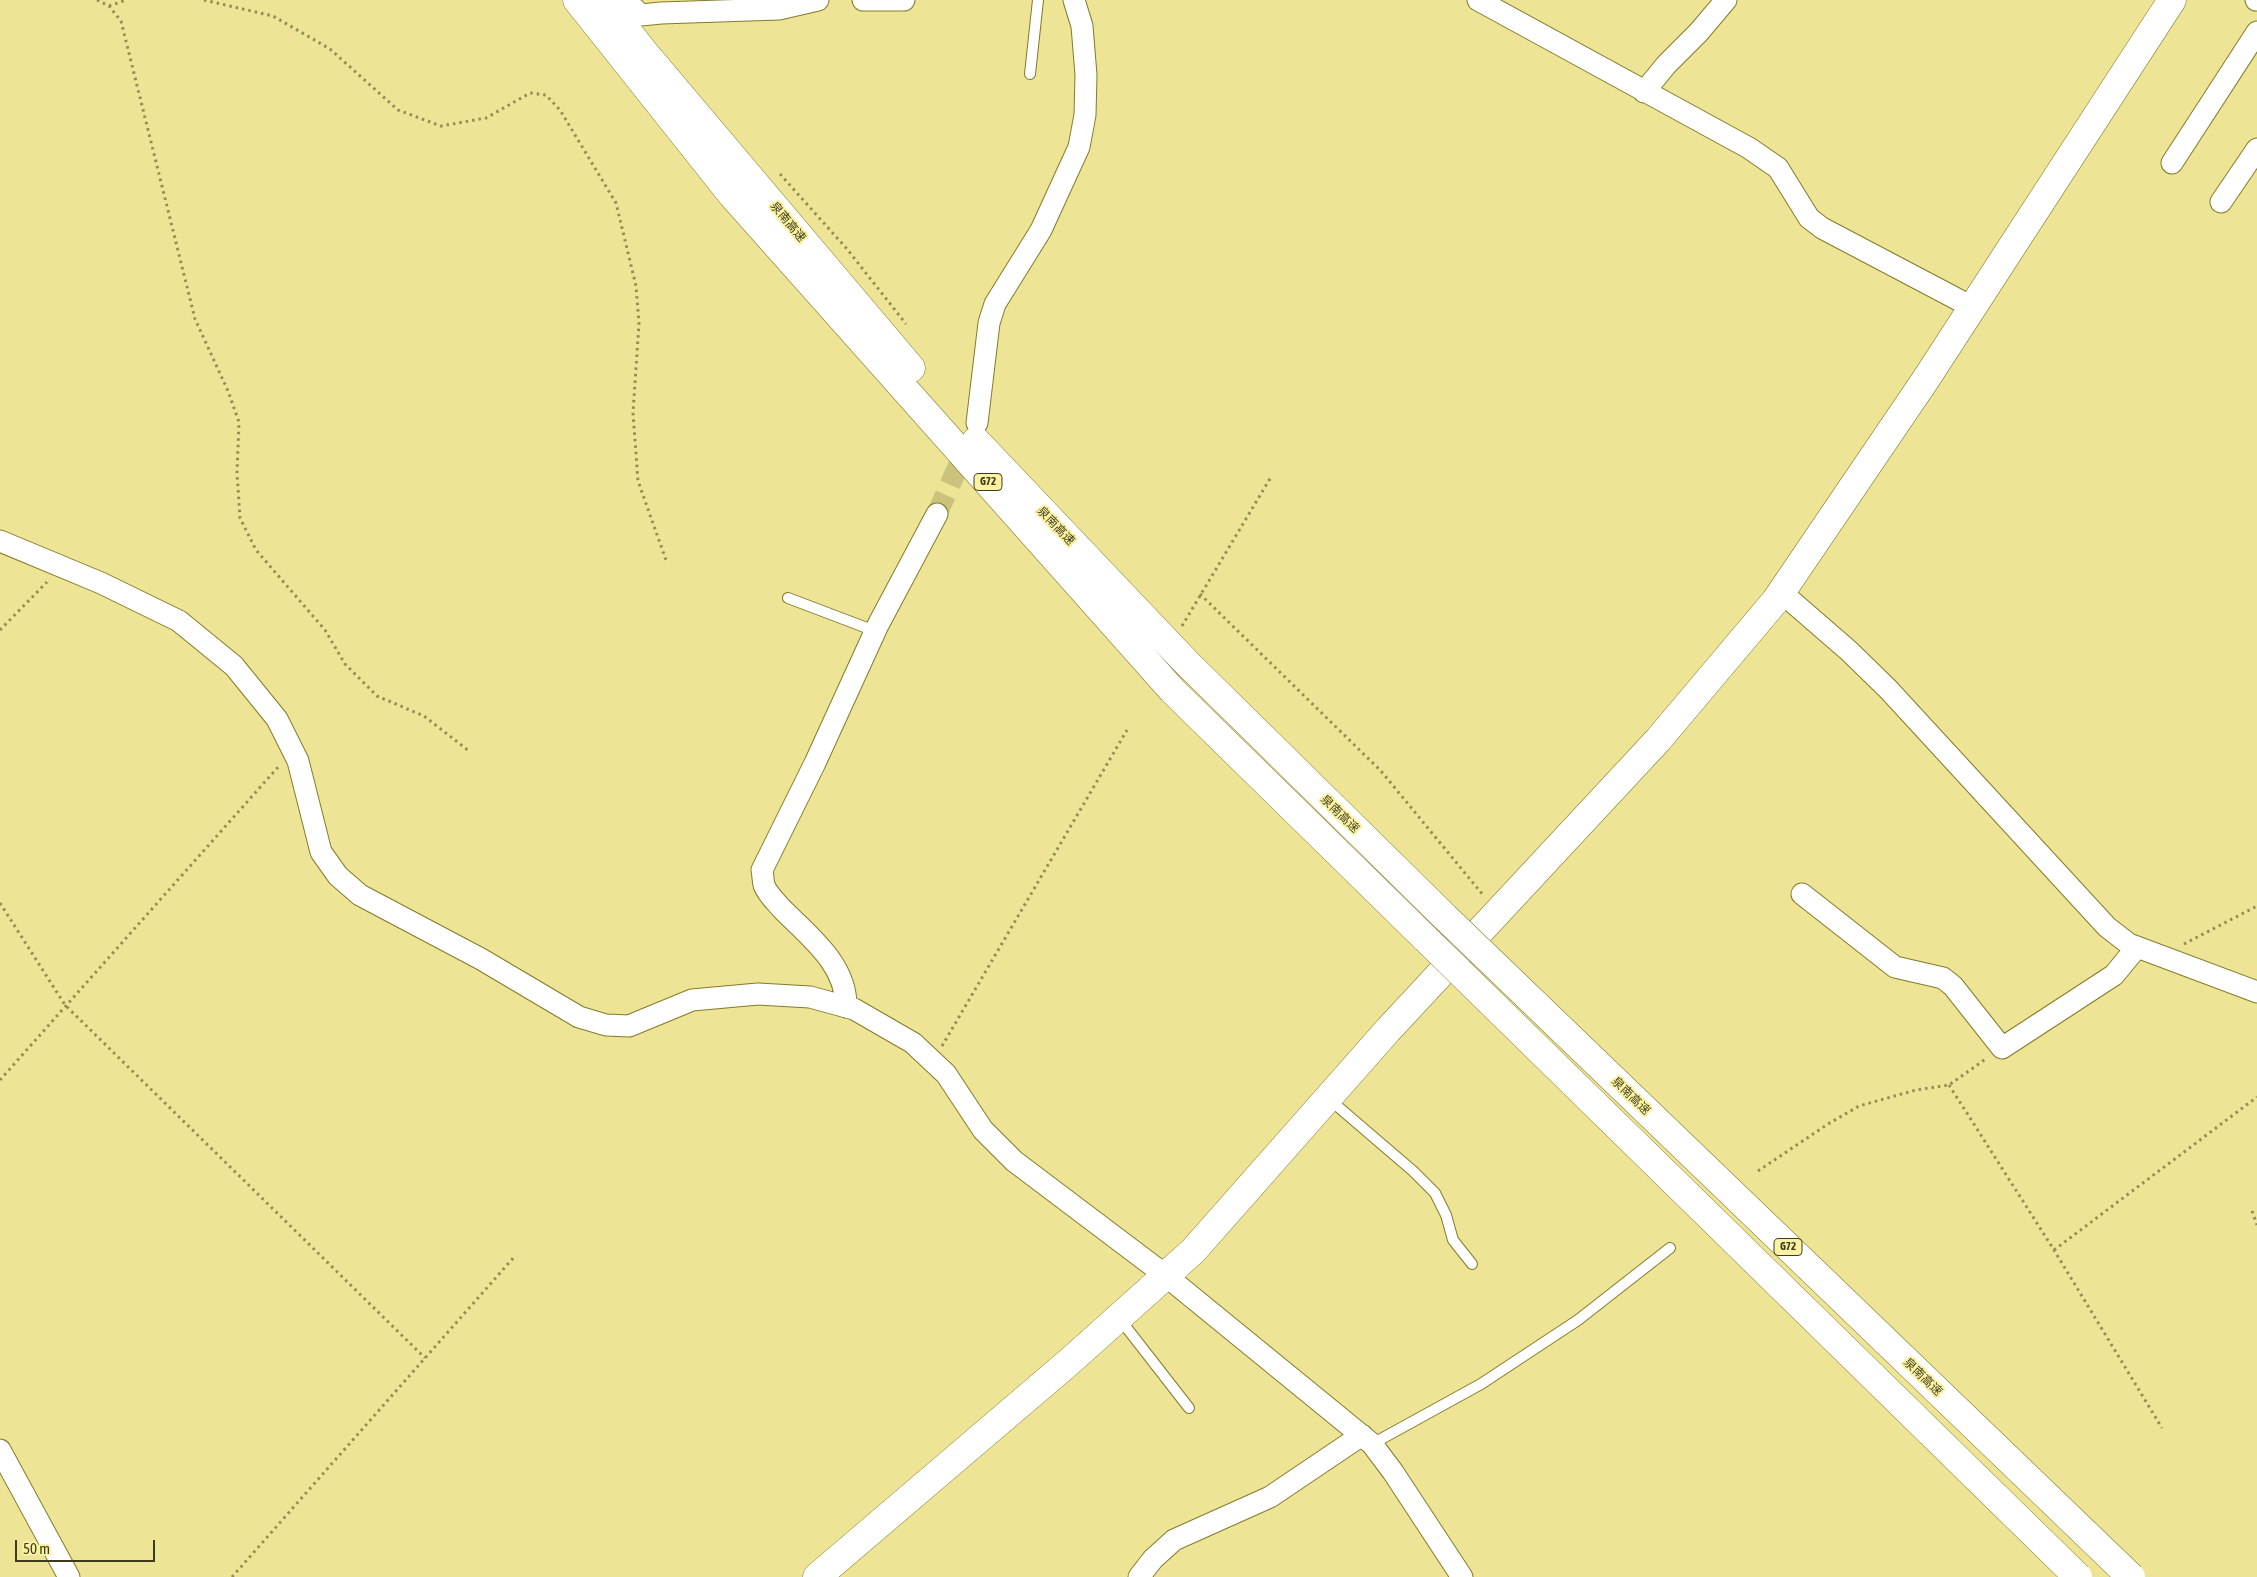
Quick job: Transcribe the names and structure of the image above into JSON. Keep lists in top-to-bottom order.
{
  "streets": {
    "main road": ["泉南高速", "G72"]
  },
  "scale_bar": "50 m"
}
